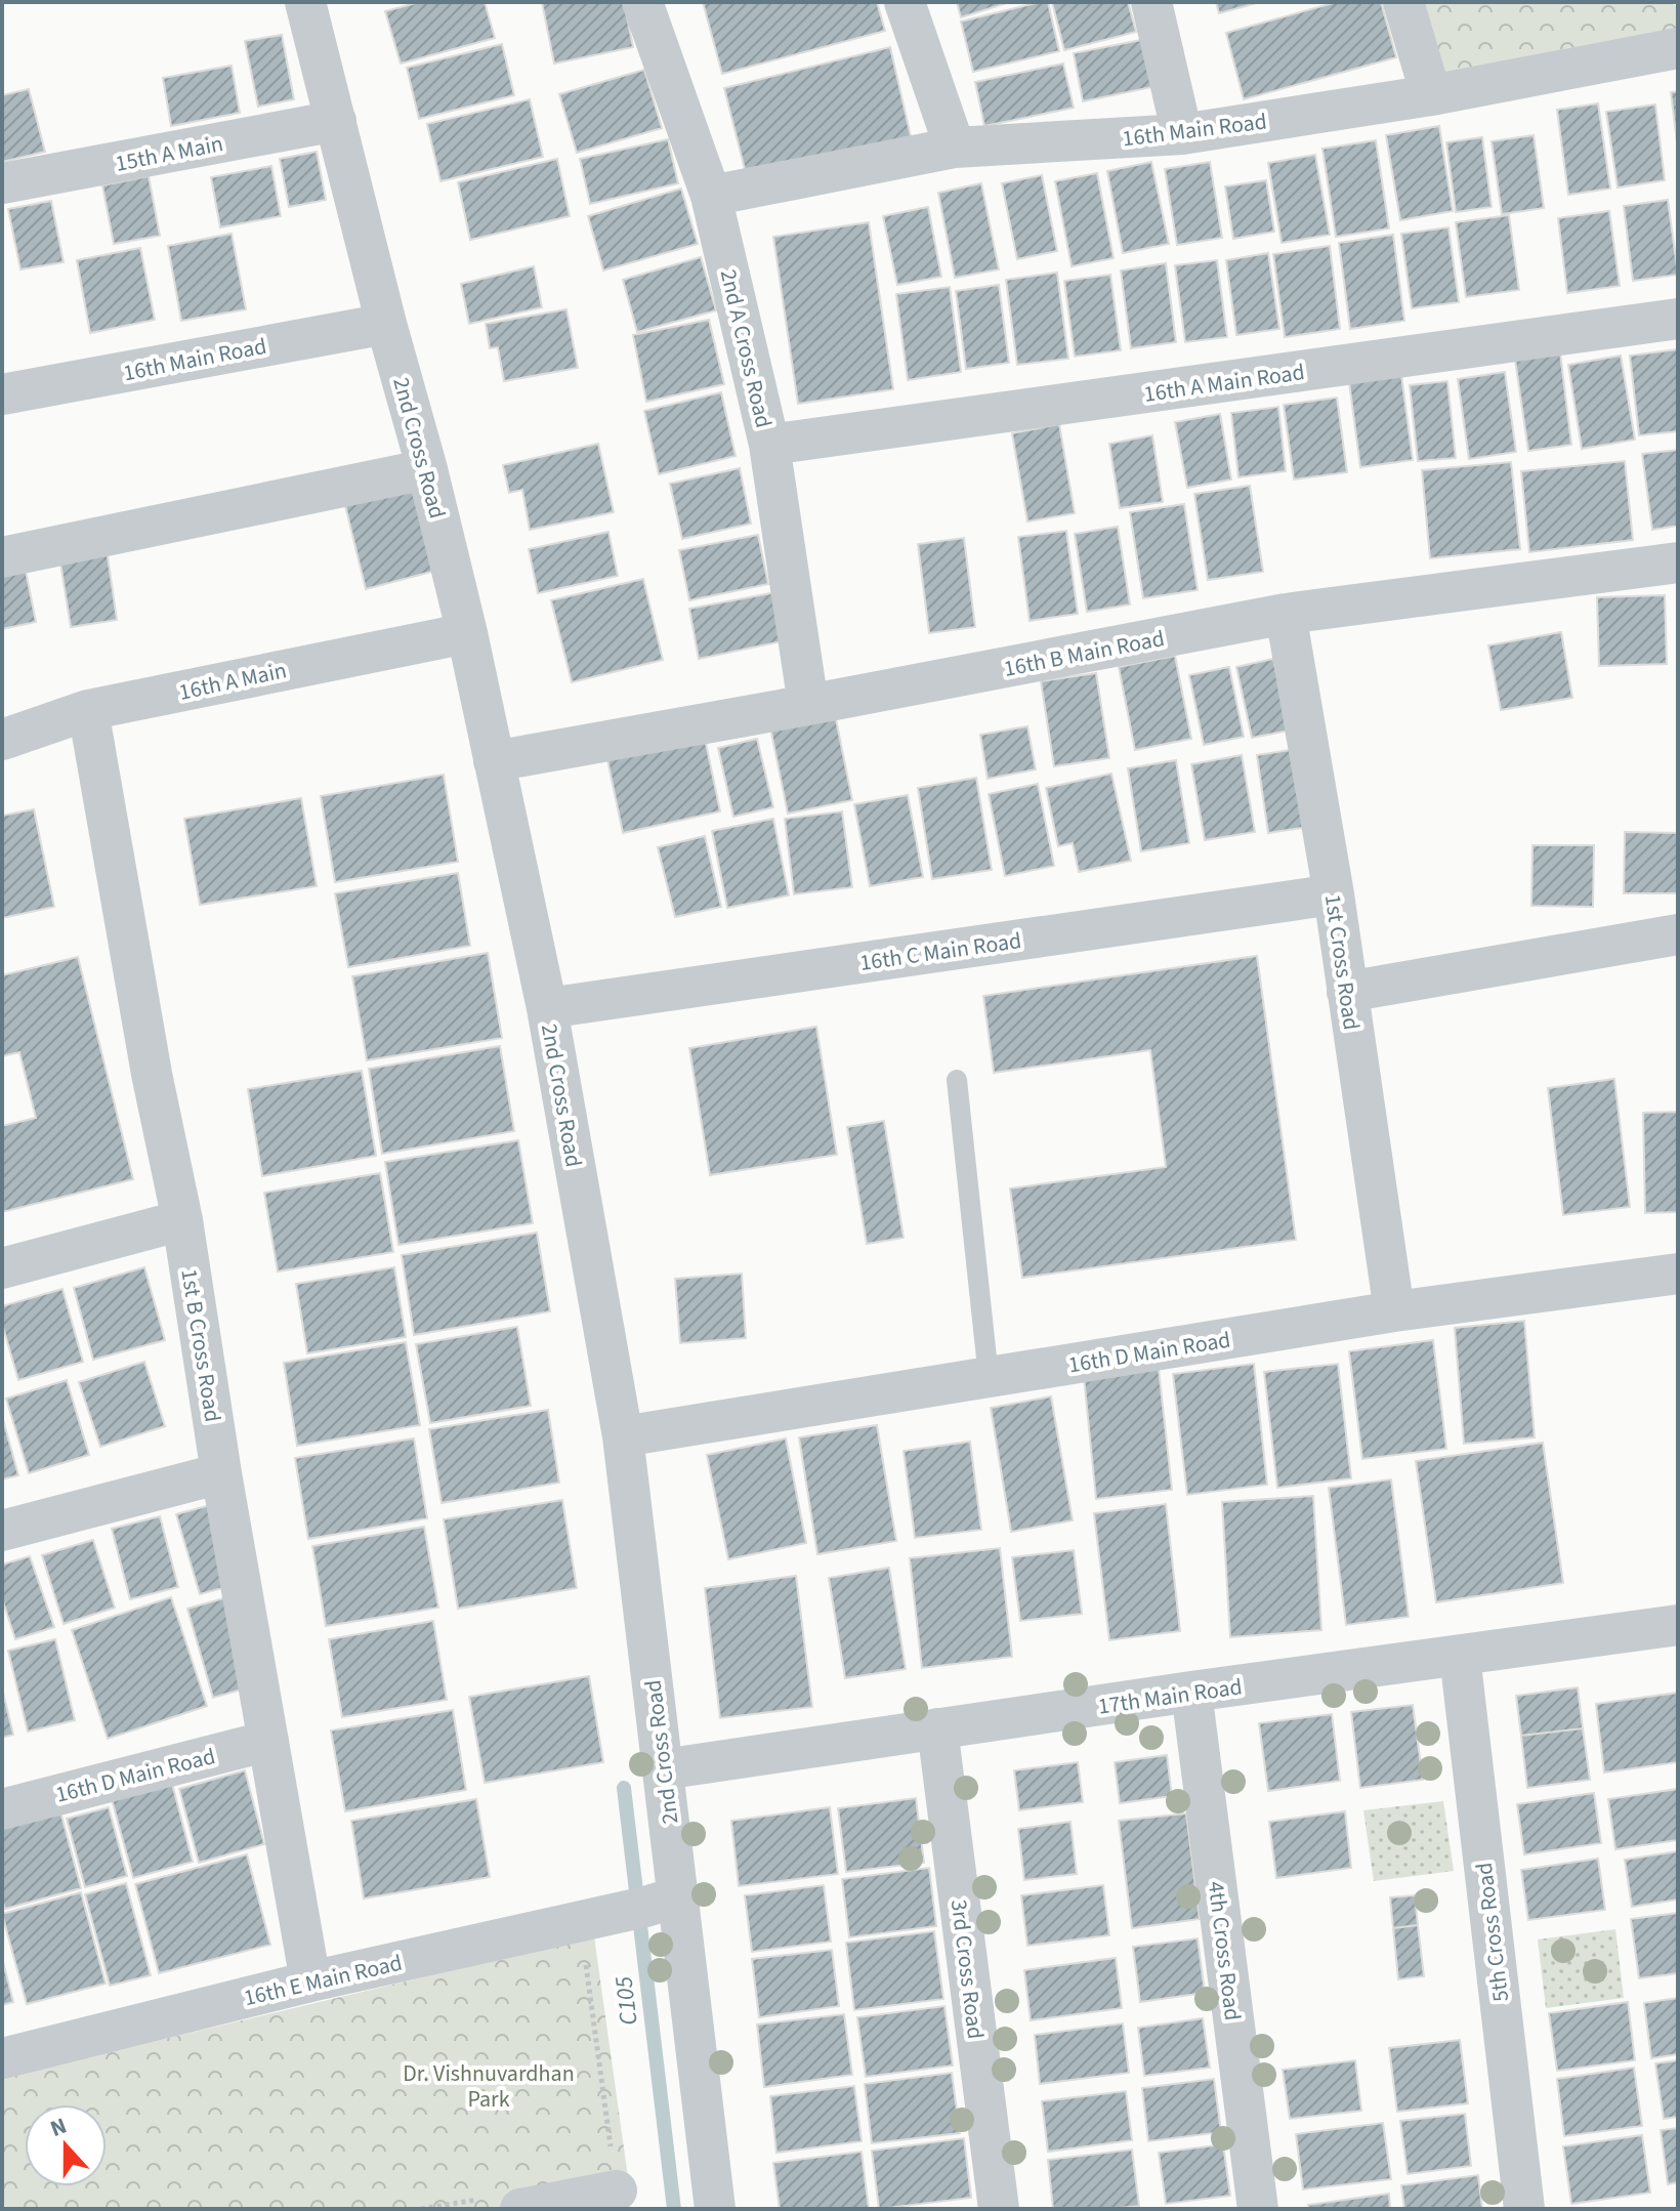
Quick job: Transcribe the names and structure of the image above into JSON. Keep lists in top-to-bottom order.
{
  "streets": {
    "street": [
      "16th Main Road",
      "15th A Main",
      "2nd A Cross Road",
      "16th A Main Road",
      "2nd Cross Road",
      "16th B Main Road",
      "16th A Main",
      "16th C Main Road",
      "1st Cross Road",
      "1st B Cross Road",
      "16th D Main Road",
      "17th Main Road",
      "5th Cross Road",
      "4th Cross Road",
      "3rd Cross Road",
      "16th E Main Road"
    ]
  },
  "crossings": [
    ["16th Main Road", "2nd A Cross Road"],
    ["16th Main Road", "2nd Cross Road"],
    ["15th A Main", "2nd Cross Road"],
    ["2nd A Cross Road", "16th A Main Road"],
    ["2nd A Cross Road", "16th B Main Road"],
    ["2nd Cross Road", "16th B Main Road"],
    ["2nd Cross Road", "16th A Main"],
    ["2nd Cross Road", "16th C Main Road"],
    ["2nd Cross Road", "16th D Main Road"],
    ["2nd Cross Road", "17th Main Road"],
    ["2nd Cross Road", "16th E Main Road"],
    ["16th B Main Road", "1st Cross Road"],
    ["16th A Main", "1st B Cross Road"],
    ["16th C Main Road", "1st Cross Road"],
    ["1st Cross Road", "16th D Main Road"],
    ["1st B Cross Road", "16th D Main Road"],
    ["1st B Cross Road", "16th E Main Road"],
    ["17th Main Road", "5th Cross Road"],
    ["17th Main Road", "4th Cross Road"],
    ["17th Main Road", "3rd Cross Road"]
  ],
  "water": ["C105"],
  "parks": ["Dr. Vishnuvardhan Park"],
  "north": "top"
}
